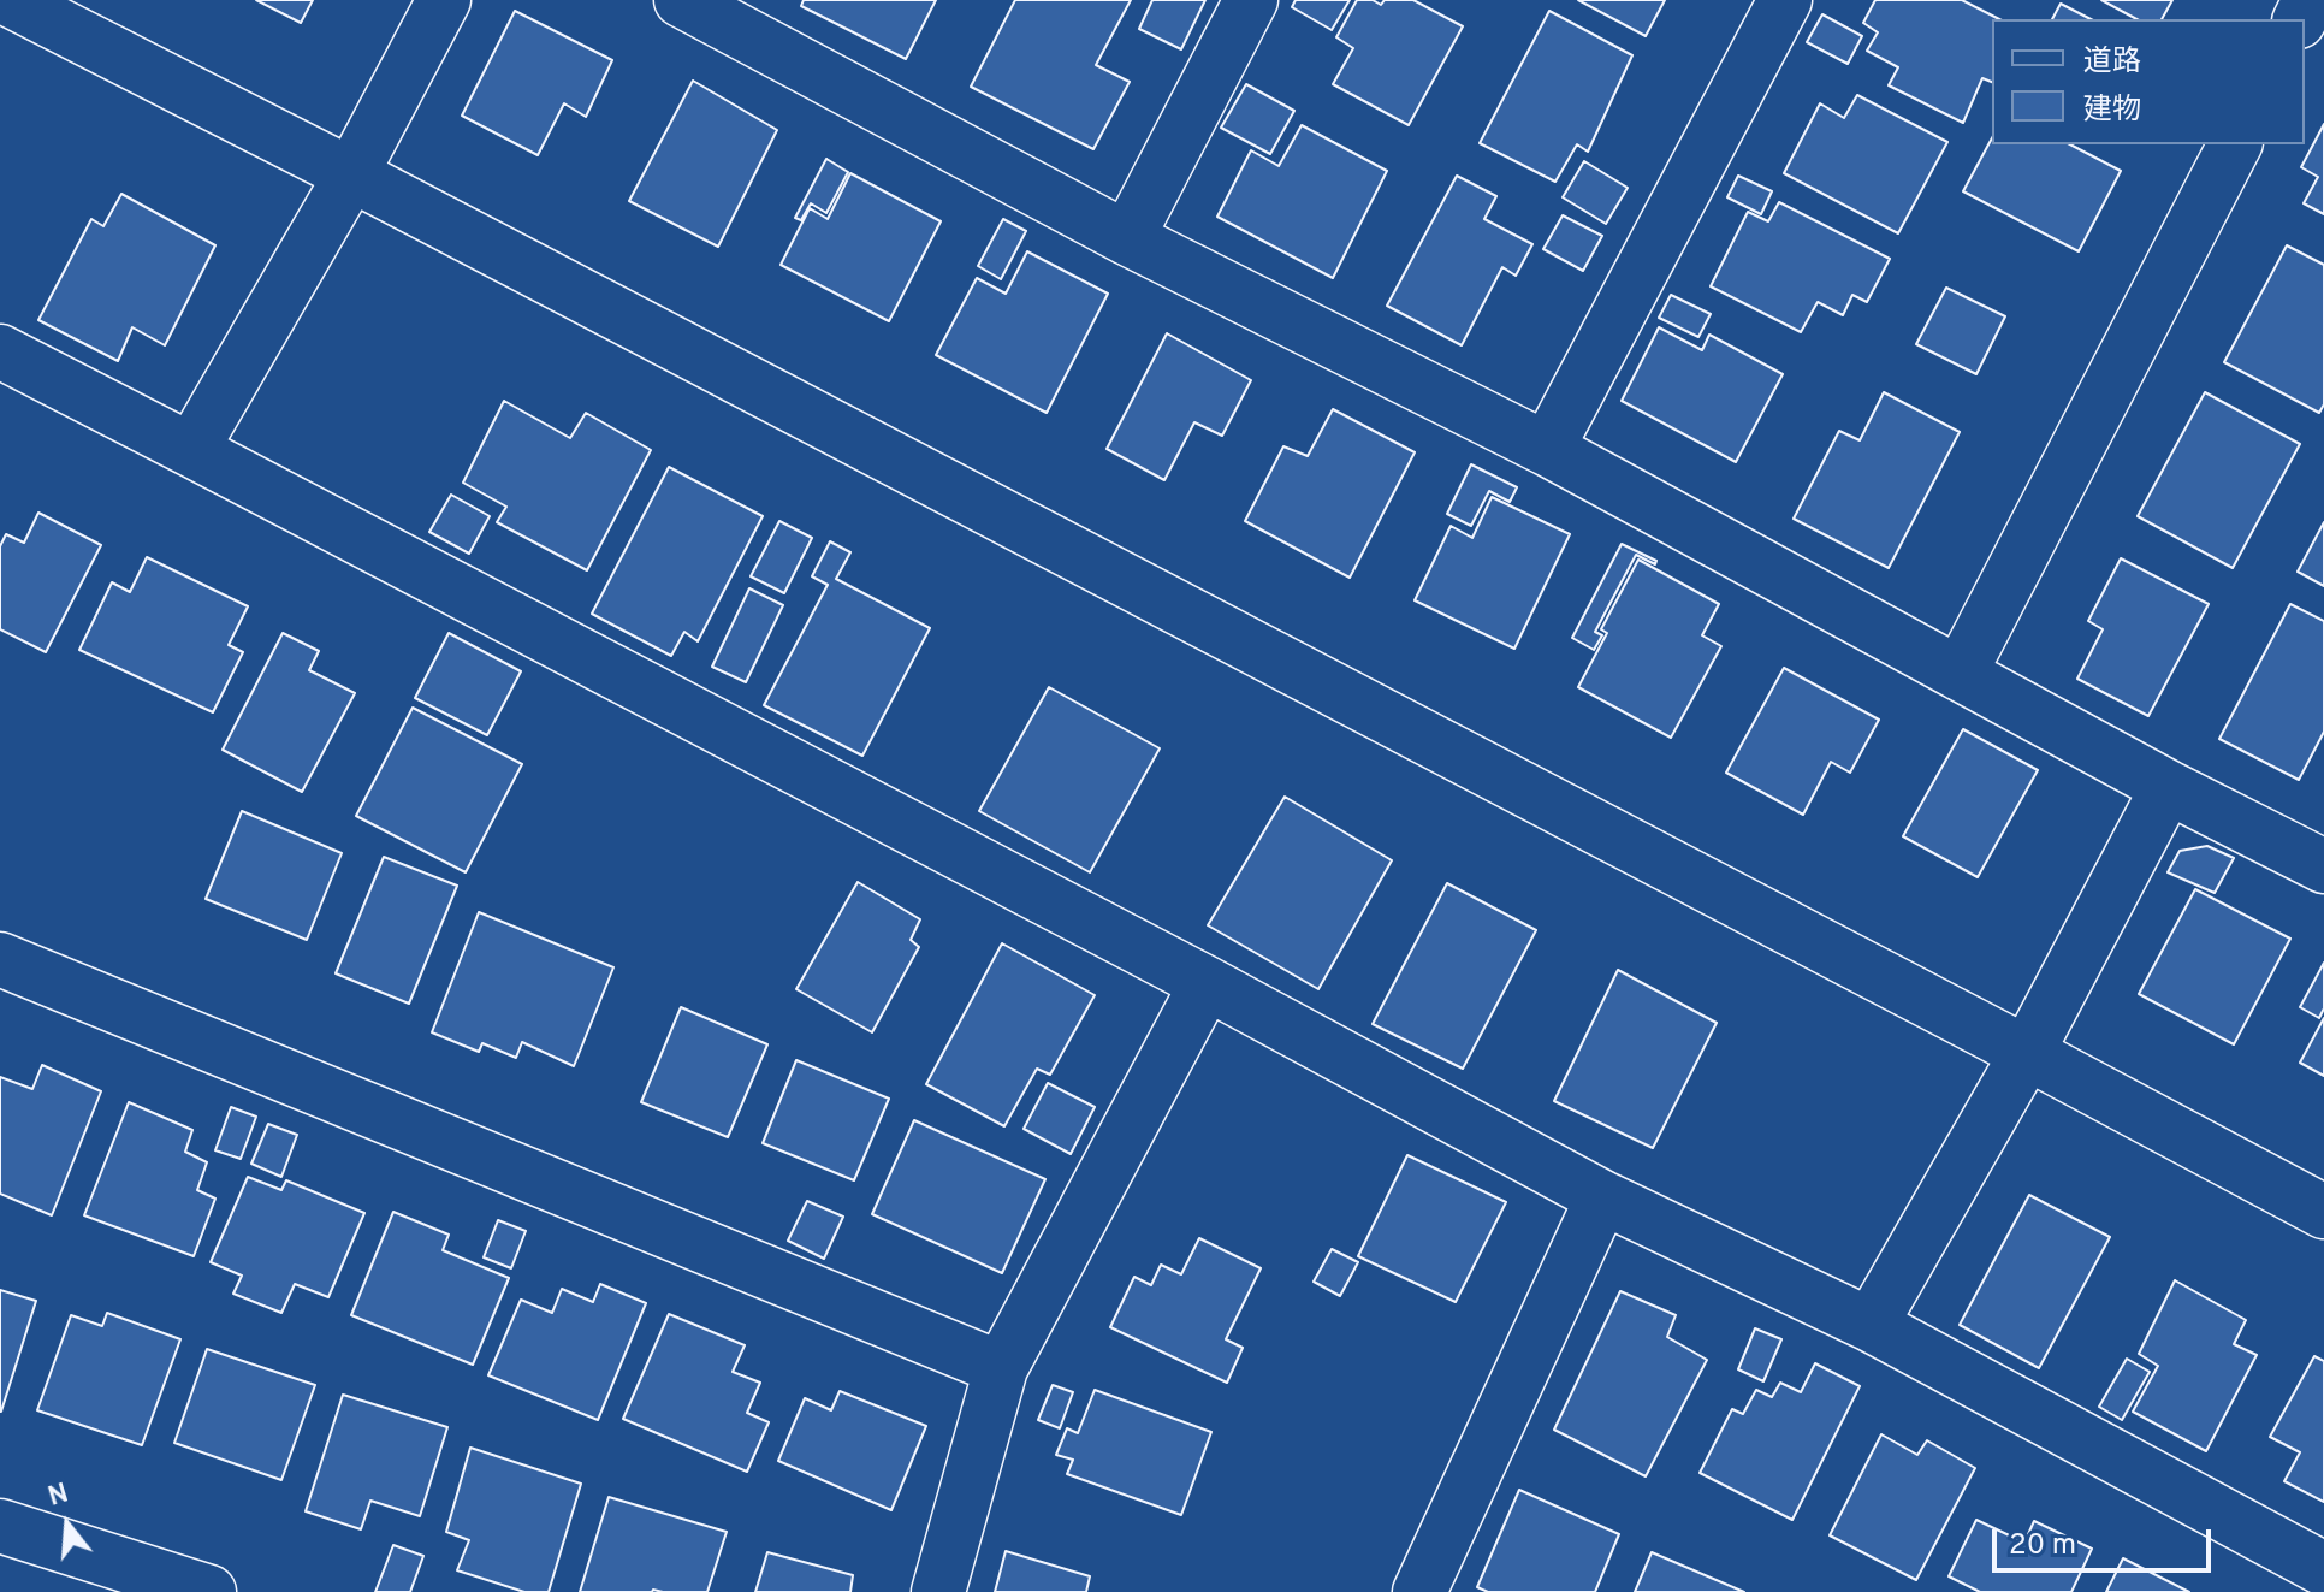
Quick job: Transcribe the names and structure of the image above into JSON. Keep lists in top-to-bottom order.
{
  "legend": ["道路", "建物"],
  "scale_bar": "20 m",
  "north": "top"
}
